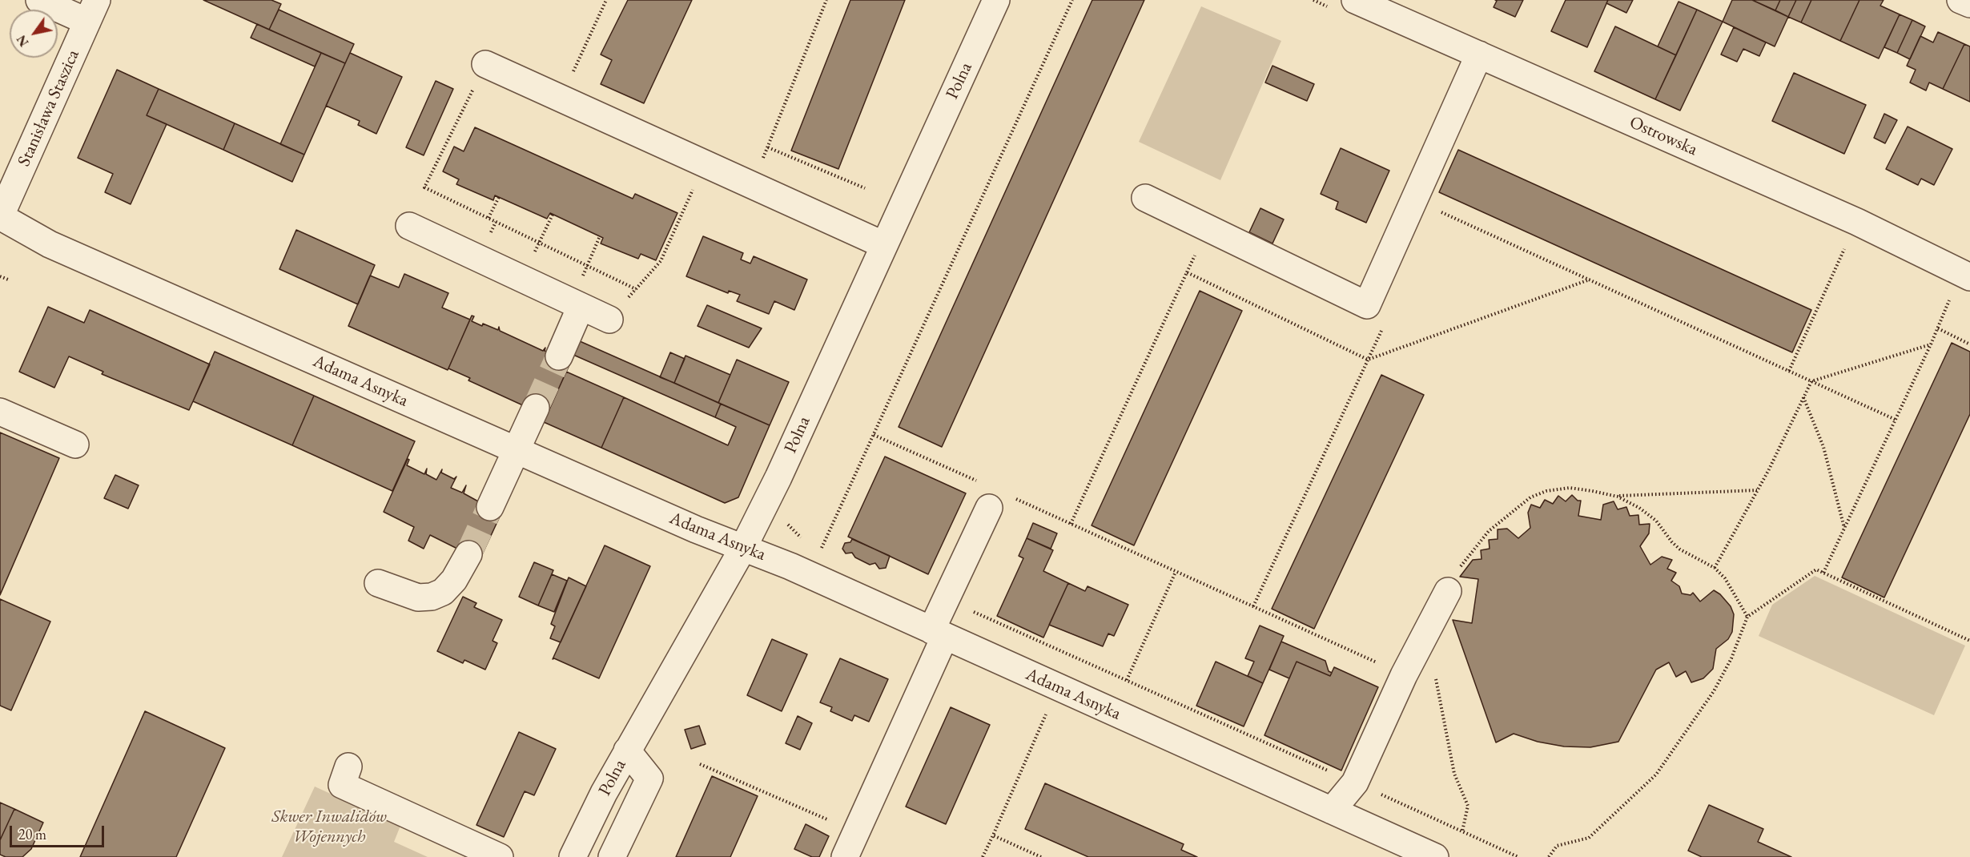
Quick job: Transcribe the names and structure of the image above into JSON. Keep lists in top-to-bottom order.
{
  "streets": {
    "street": [
      "Polna",
      "Stanisława Staszica",
      "Ostrowska",
      "Adama Asnyka"
    ]
  },
  "crossings": [
    ["Polna", "Adama Asnyka"],
    ["Stanisława Staszica", "Adama Asnyka"]
  ],
  "parks": ["Skwer Inwalidów Wojennych"],
  "scale_bar": "20 m",
  "north": "bottom left"
}
